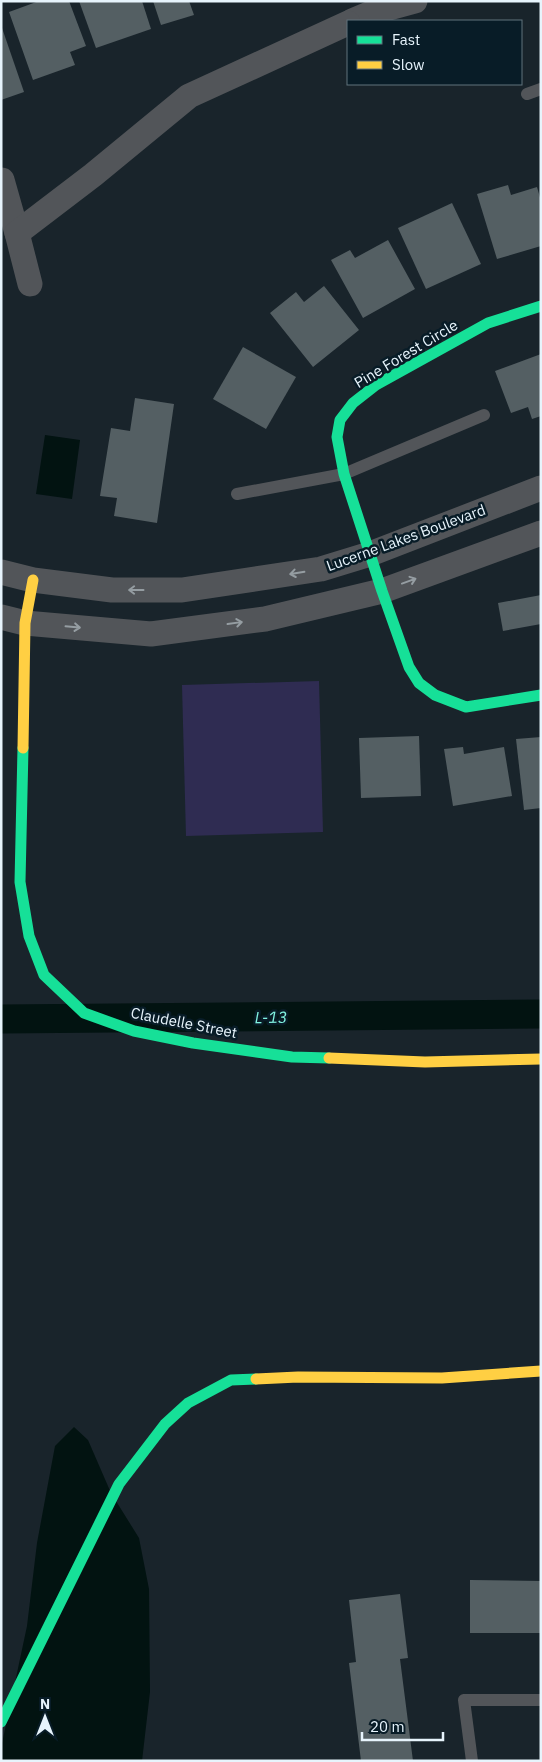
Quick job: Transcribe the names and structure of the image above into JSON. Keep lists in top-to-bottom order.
{
  "streets": {
    "street": ["Pine Forest Circle", "Lucerne Lakes Boulevard", "Claudelle Street"]
  },
  "crossings": [
    ["Pine Forest Circle", "Lucerne Lakes Boulevard"],
    ["Lucerne Lakes Boulevard", "Claudelle Street"]
  ],
  "water": ["L-13"],
  "legend": ["Fast", "Slow"],
  "scale_bar": "20 m",
  "north": "top"
}
